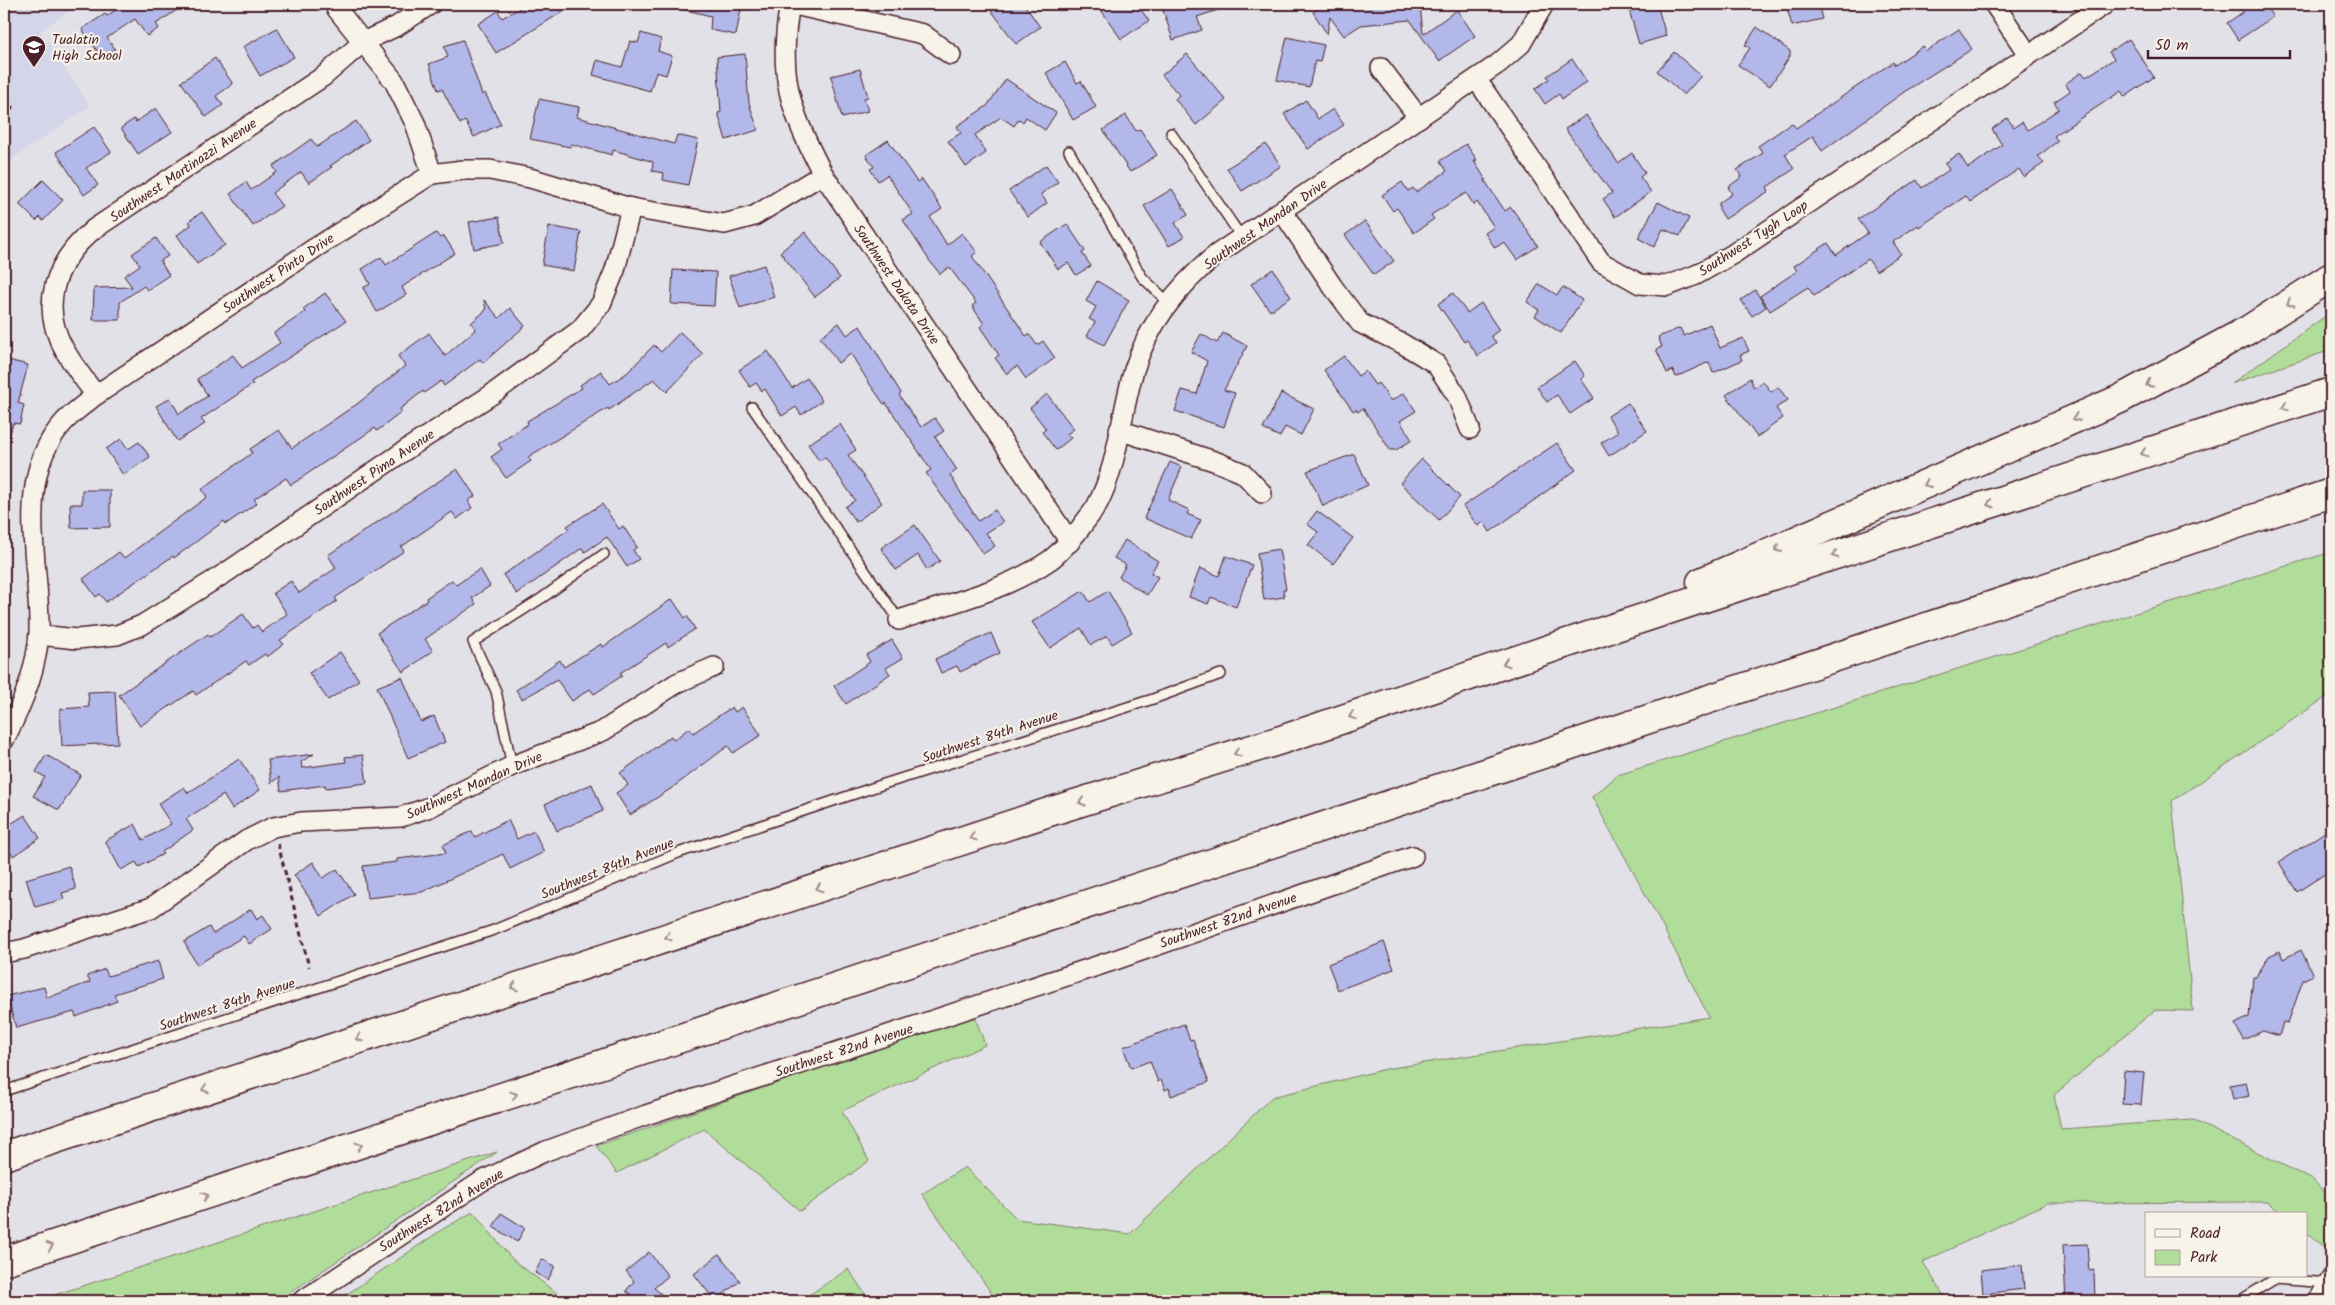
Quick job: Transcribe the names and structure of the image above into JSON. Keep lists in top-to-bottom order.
{
  "streets": {
    "street": [
      "Southwest Martinazzi Avenue",
      "Southwest Mandan Drive",
      "Southwest Tygh Loop",
      "Southwest Pinto Drive",
      "Southwest Dakota Drive",
      "Southwest Pima Avenue",
      "Southwest 82nd Avenue"
    ],
    "lane": ["Southwest 84th Avenue"]
  },
  "crossings": [
    ["Southwest Martinazzi Avenue", "Southwest Pinto Drive"],
    ["Southwest Mandan Drive", "Southwest Tygh Loop"],
    ["Southwest Mandan Drive", "Southwest Dakota Drive"],
    ["Southwest Pinto Drive", "Southwest Dakota Drive"],
    ["Southwest Pinto Drive", "Southwest Pima Avenue"]
  ],
  "places": {
    "school or university": ["Tualatin High School"]
  },
  "legend": ["Road", "Park"],
  "scale_bar": "50 m"
}
